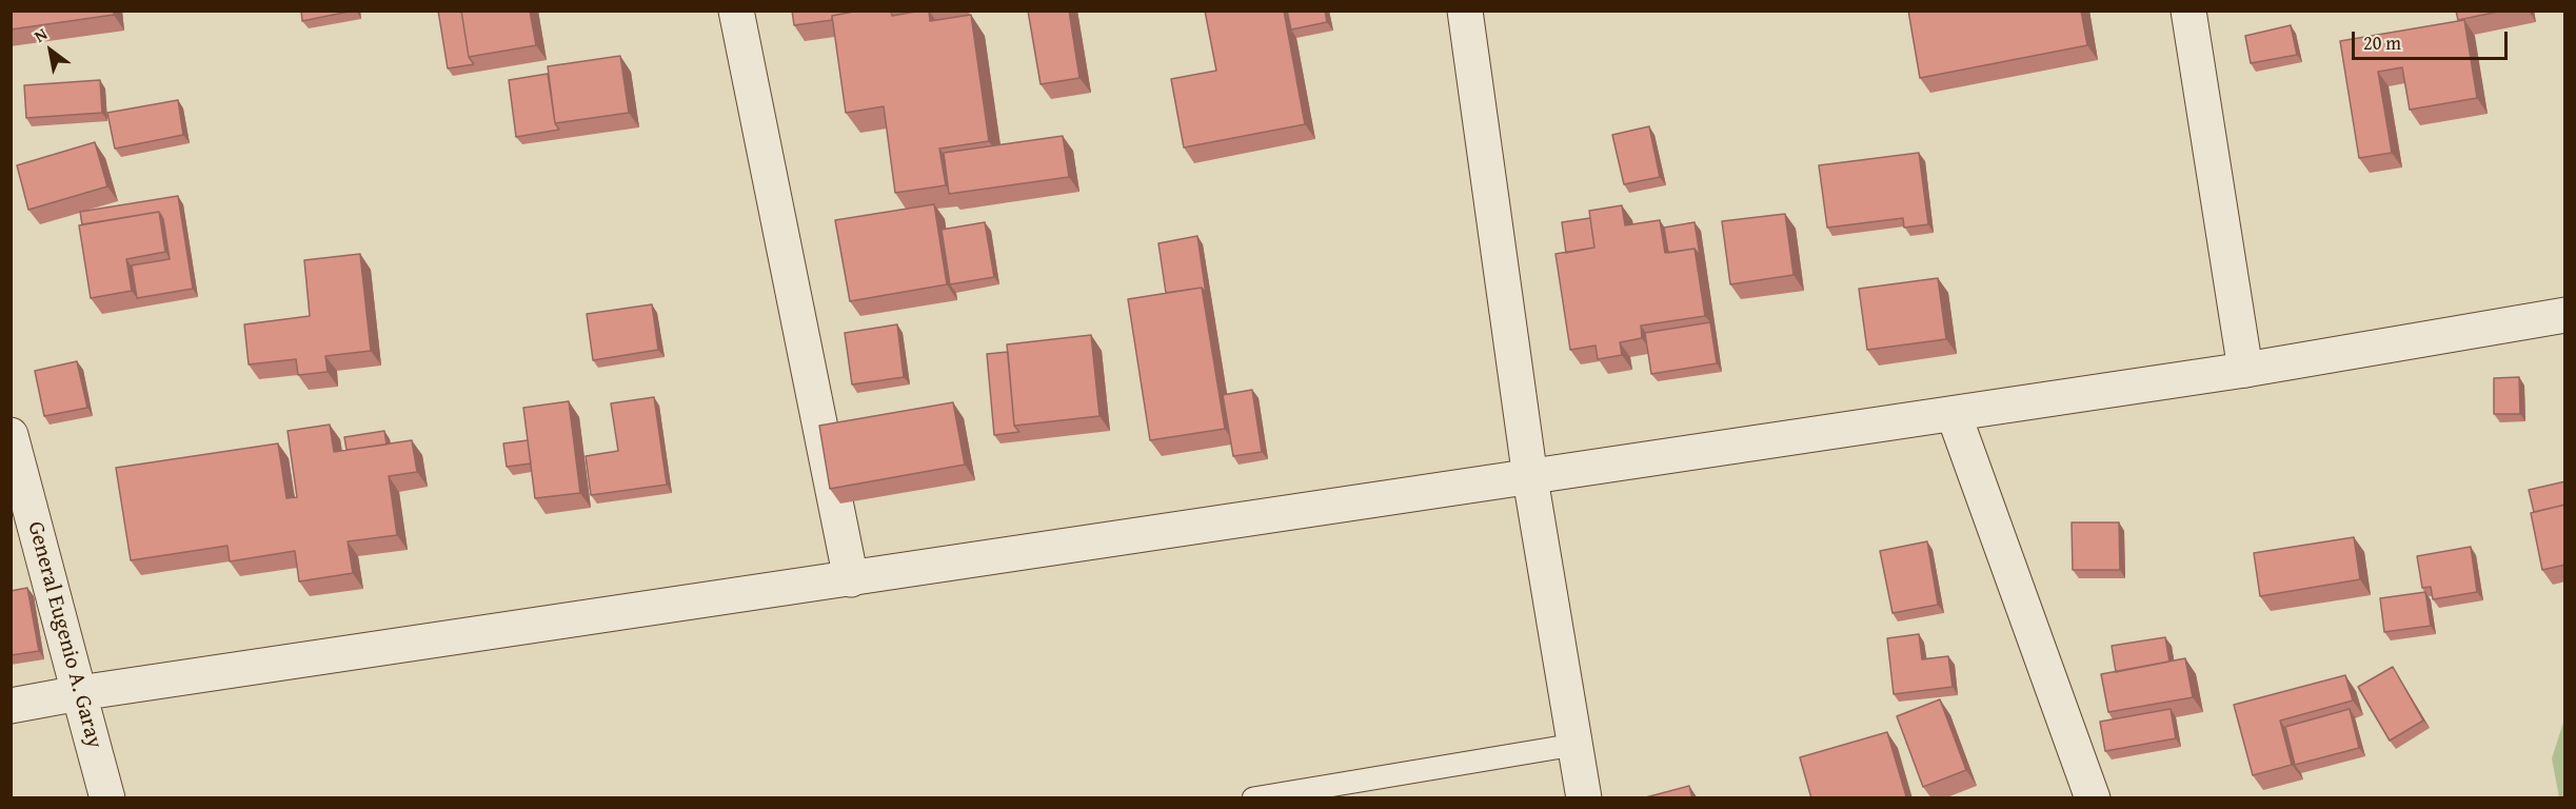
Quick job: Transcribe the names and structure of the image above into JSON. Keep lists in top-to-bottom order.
{
  "streets": {
    "street": ["General Eugenio A. Garay"]
  },
  "scale_bar": "20 m",
  "north": "top left"
}
